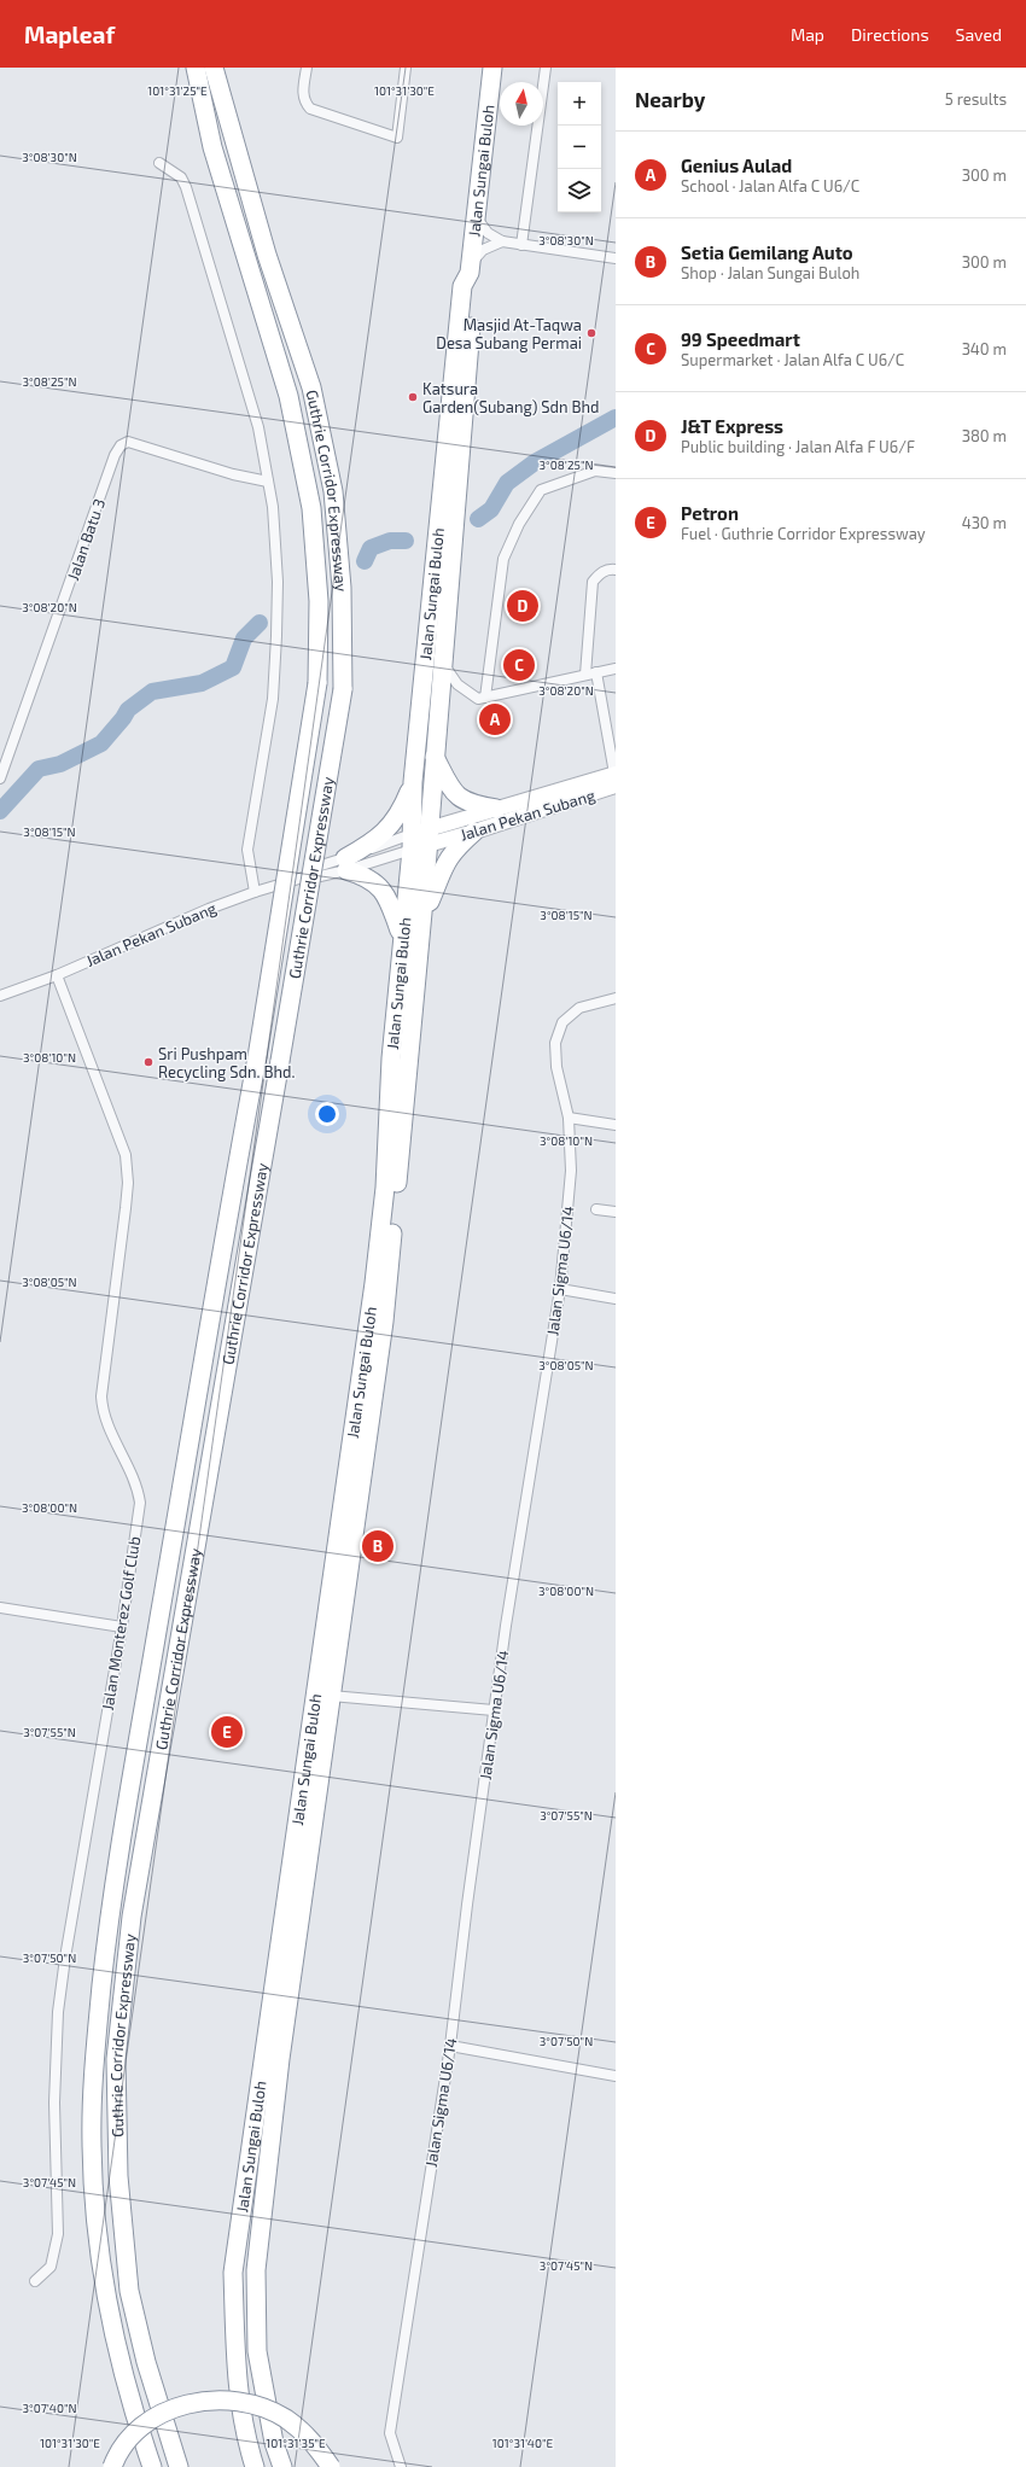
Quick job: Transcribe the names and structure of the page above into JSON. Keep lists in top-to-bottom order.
{
  "streets": {
    "highway": ["Jalan Sungai Buloh", "Guthrie Corridor Expressway"],
    "main road": ["Jalan Pekan Subang"],
    "street": ["Jalan Batu 3", "Jalan Sigma U6/14", "Jalan Monterez Golf Club"]
  },
  "crossings": [
    ["Jalan Sungai Buloh", "Jalan Pekan Subang"],
    ["Jalan Pekan Subang", "Jalan Monterez Golf Club"]
  ],
  "places": ["Masjid At-Taqwa Desa Subang Permai", "Katsura Garden(Subang) Sdn Bhd", "Sri Pushpam Recycling Sdn. Bhd."],
  "north": "top",
  "page": {
    "header": "Mapleaf",
    "nav": ["Map", "Directions", "Saved"],
    "heading": ["Nearby", "5 results"],
    "map_buttons": ["+", "−"],
    "list": [
      {
        "mark": "A",
        "name": "Genius Aulad",
        "note": "School · Jalan Alfa C U6/C",
        "value": "300 m"
      },
      {
        "mark": "B",
        "name": "Setia Gemilang Auto",
        "note": "Shop · Jalan Sungai Buloh",
        "value": "300 m"
      },
      {
        "mark": "C",
        "name": "99 Speedmart",
        "note": "Supermarket · Jalan Alfa C U6/C",
        "value": "340 m"
      },
      {
        "mark": "D",
        "name": "J&T Express",
        "note": "Public building · Jalan Alfa F U6/F",
        "value": "380 m"
      },
      {
        "mark": "E",
        "name": "Petron",
        "note": "Fuel · Guthrie Corridor Expressway",
        "value": "430 m"
      }
    ],
    "pins": [
      "D",
      "C",
      "A",
      "B",
      "E"
    ]
  },
  "coordinates": [
    "101°31'25\"E",
    "101°31'30\"E",
    "3°08'30\"N",
    "3°08'25\"N",
    "3°08'20\"N",
    "3°08'15\"N",
    "3°08'10\"N",
    "3°08'05\"N",
    "3°08'00\"N",
    "3°07'55\"N",
    "3°07'50\"N",
    "3°07'45\"N",
    "3°07'40\"N",
    "101°31'35\"E",
    "101°31'40\"E"
  ]
}
